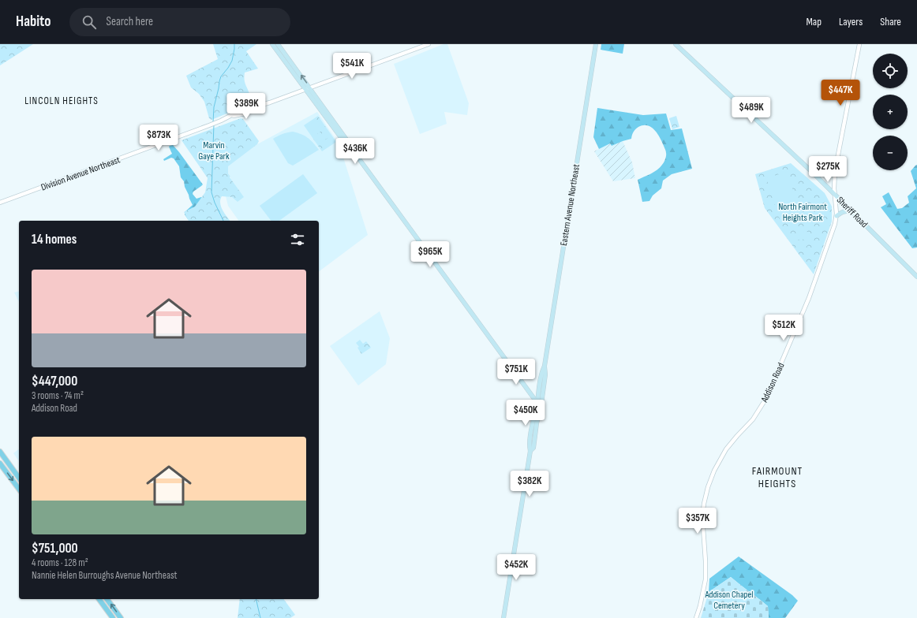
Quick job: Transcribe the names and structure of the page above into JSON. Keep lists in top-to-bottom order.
{
  "streets": {
    "main road": ["Eastern Avenue Northeast", "Sheriff Road"],
    "street": ["Division Avenue Northeast", "Addison Road"]
  },
  "crossings": [
    ["Sheriff Road", "Addison Road"]
  ],
  "districts": ["LINCOLN HEIGHTS", "FAIRMOUNT HEIGHTS"],
  "parks": ["Marvin Gaye Park", "North Fairmont Heights Park", "Addison Chapel Cemetery"],
  "page": {
    "header": "Habito",
    "search": "Search here",
    "nav": ["Map", "Layers", "Share"],
    "price": [
      "$541K",
      "$447K",
      "$389K",
      "$489K",
      "$873K",
      "$436K",
      "$275K",
      "$965K",
      "$512K",
      "$751K",
      "$450K",
      "$382K",
      "$357K",
      "$452K"
    ],
    "map_buttons": ["+", "−"],
    "heading": "14 homes",
    "list": [
      {
        "name": "$447,000",
        "note": "3 rooms · 74 m² · Addison Road"
      },
      {
        "name": "$751,000",
        "note": "4 rooms · 128 m² · Nannie Helen Burroughs Avenue Northeast"
      }
    ]
  }
}
